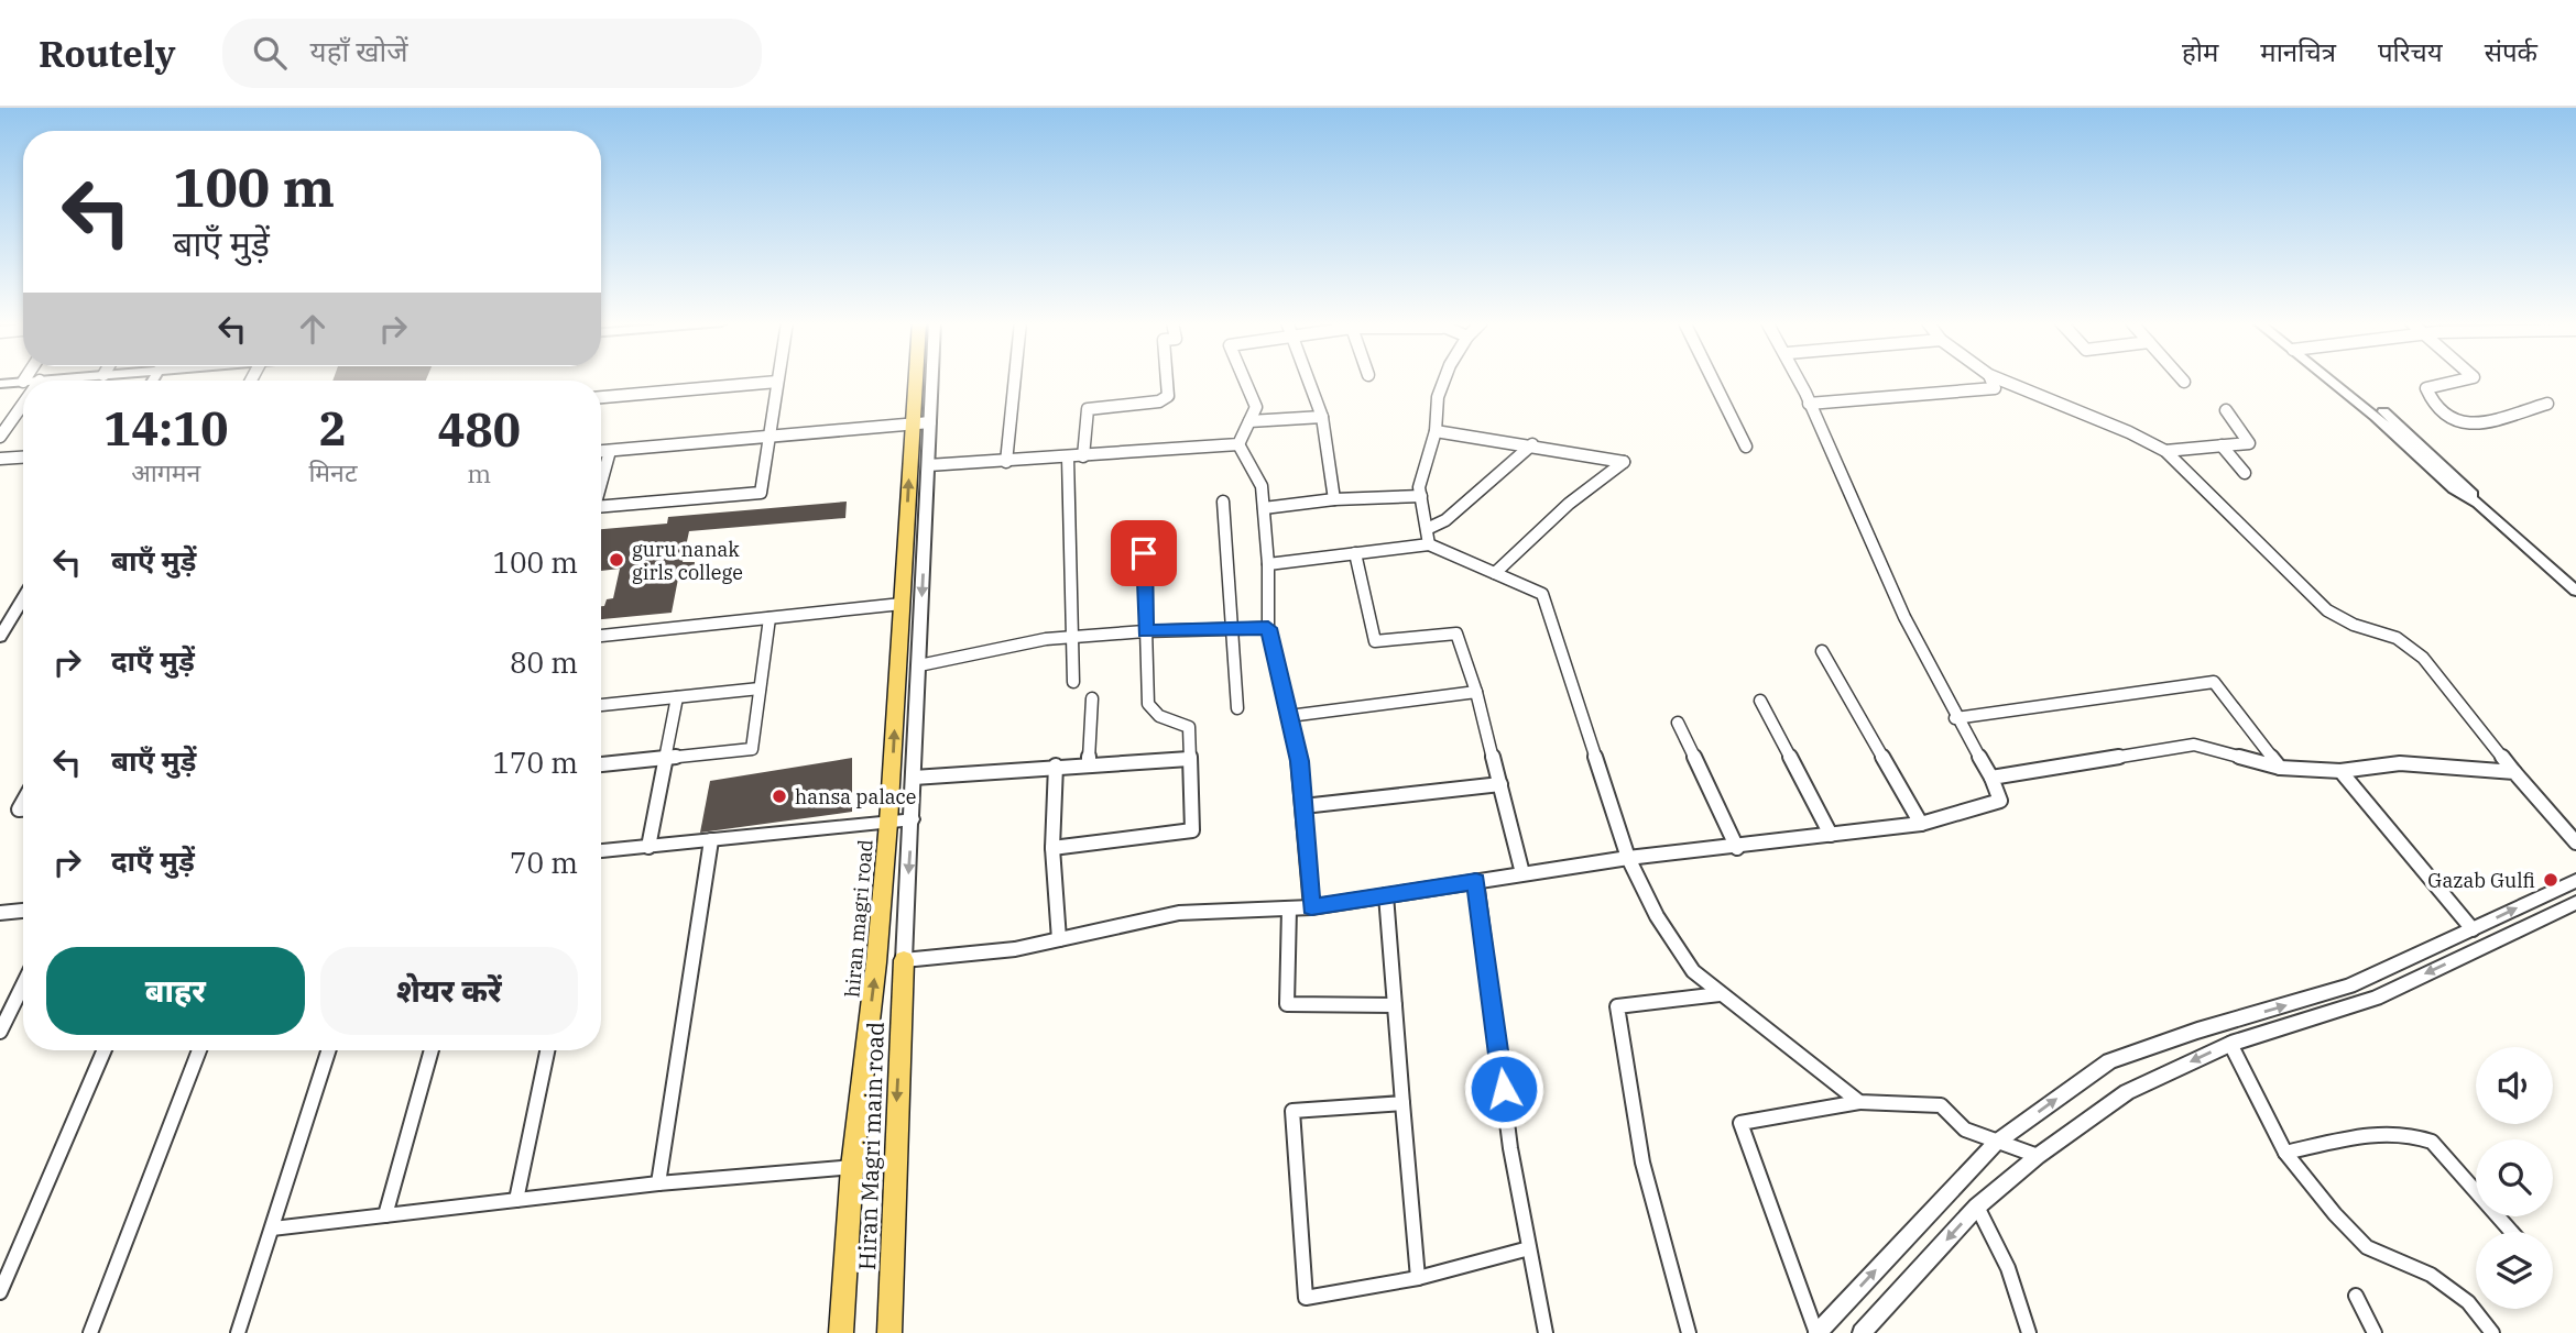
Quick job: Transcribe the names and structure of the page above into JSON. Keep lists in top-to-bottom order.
{
  "streets": {
    "main road": ["hiran magri road", "Hiran Magri main road"]
  },
  "one_way": ["hiran magri road", "Hiran Magri main road"],
  "places": ["guru nanak girls college", "hansa palace", "Gazab Gulfi"],
  "page": {
    "header": "Routely",
    "search": "यहाँ खोजें",
    "nav": [
      "होम",
      "मानचित्र",
      "परिचय",
      "संपर्क"
    ],
    "turn": ["100 m", "बाएँ मुड़ें"],
    "eta": [
      "14:10",
      "आगमन",
      "2",
      "मिनट",
      "480",
      "m"
    ],
    "list": [
      {
        "name": "बाएँ मुड़ें",
        "value": "100 m"
      },
      {
        "name": "दाएँ मुड़ें",
        "value": "80 m"
      },
      {
        "name": "बाएँ मुड़ें",
        "value": "170 m"
      },
      {
        "name": "दाएँ मुड़ें",
        "value": "70 m"
      }
    ],
    "buttons": ["बाहर", "शेयर करें"]
  }
}
